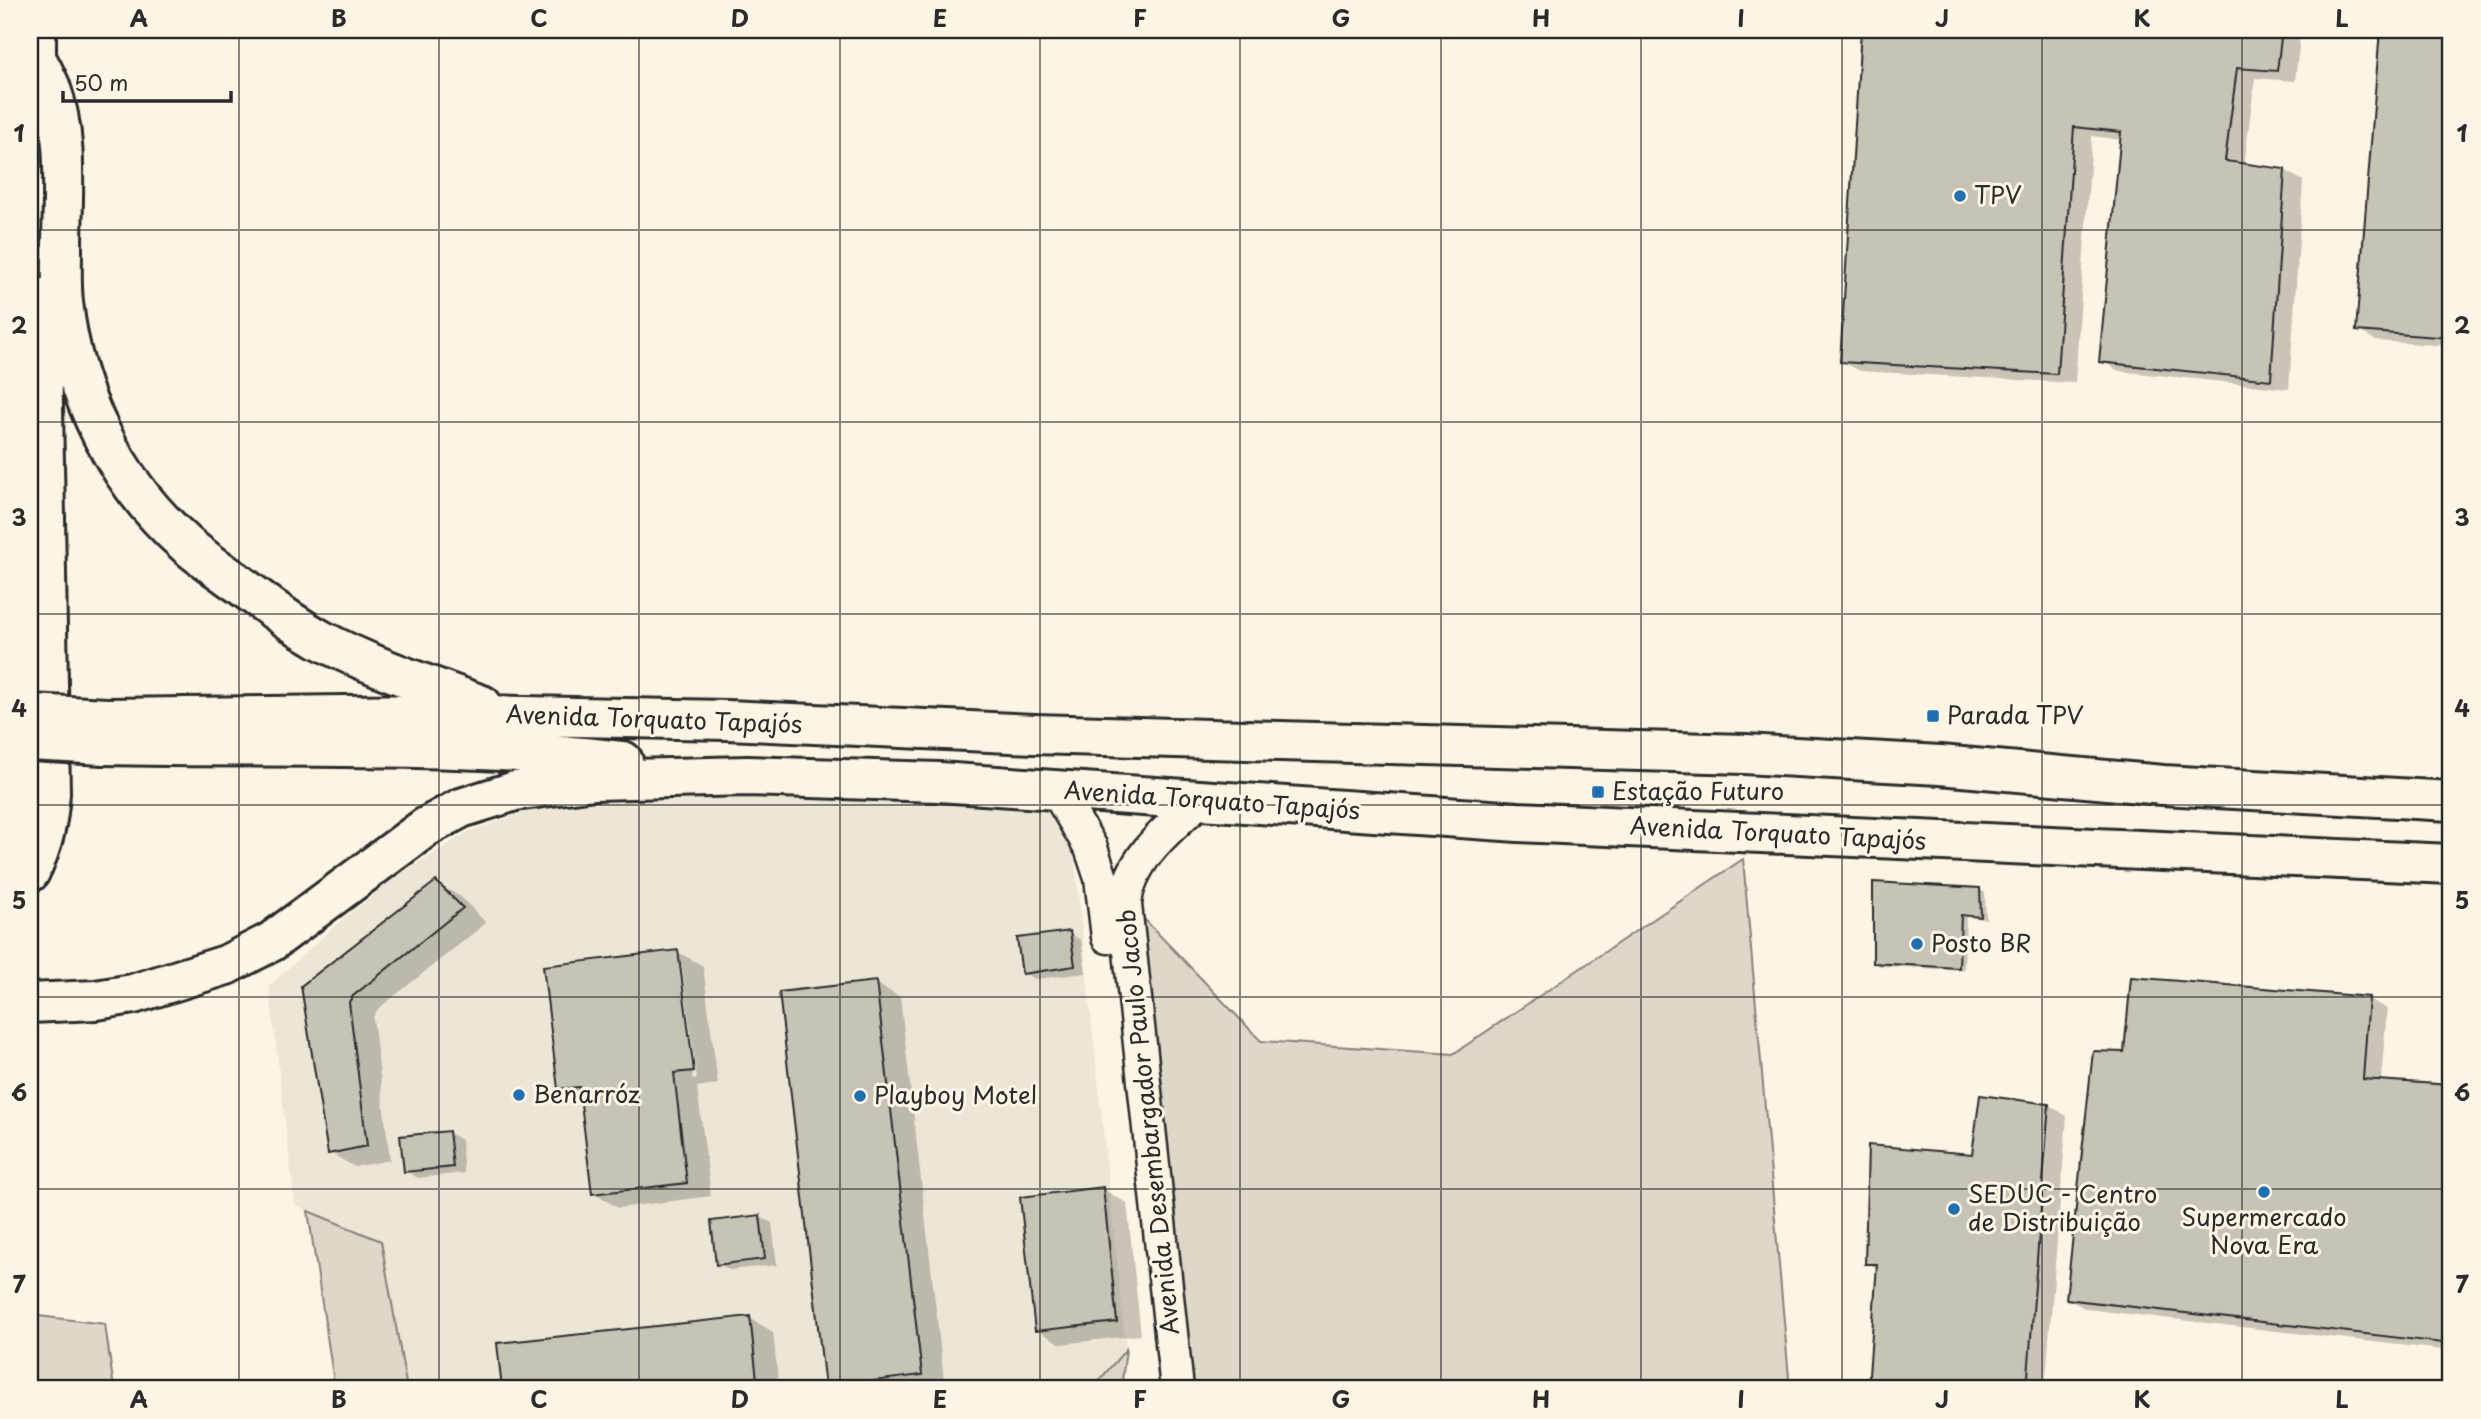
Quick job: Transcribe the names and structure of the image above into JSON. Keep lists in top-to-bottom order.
{
  "streets": {
    "highway": ["Avenida Torquato Tapajós"],
    "street": ["Avenida Desembargador Paulo Jacob"]
  },
  "crossings": [
    ["Avenida Torquato Tapajós", "Avenida Desembargador Paulo Jacob"]
  ],
  "places": {
    "other": [
      "TPV",
      "Posto BR",
      "Benarróz",
      "Playboy Motel",
      "Supermercado Nova Era",
      "SEDUC - Centro de Distribuição"
    ],
    "transit": ["Parada TPV", "Estação Futuro"]
  },
  "scale_bar": "50 m",
  "grid": {
    "columns": [
      "A",
      "B",
      "C",
      "D",
      "E",
      "F",
      "G",
      "H",
      "I",
      "J",
      "K",
      "L"
    ],
    "rows": [
      "1",
      "2",
      "3",
      "4",
      "5",
      "6",
      "7"
    ]
  }
}
